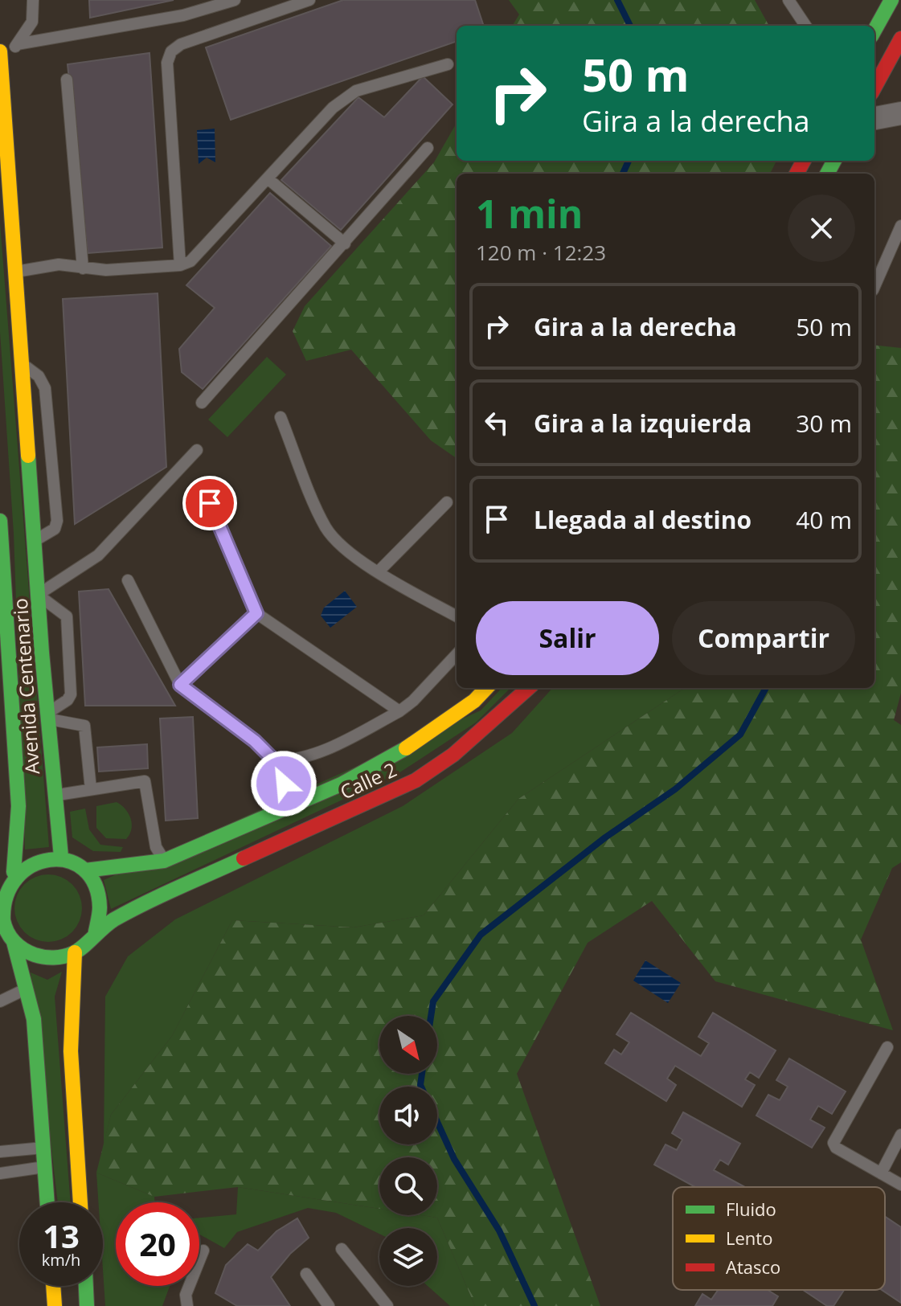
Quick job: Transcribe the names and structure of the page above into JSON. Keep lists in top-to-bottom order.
{
  "streets": {
    "main road": ["Avenida Centenario", "Calle 2"]
  },
  "crossings": [
    ["Avenida Centenario", "Calle 2"]
  ],
  "legend": ["Fluido", "Lento", "Atasco"],
  "north": "bottom right",
  "page": {
    "turn": ["50 m", "Gira a la derecha"],
    "heading": ["1 min", "120 m · 12:23"],
    "list": [
      {
        "name": "Gira a la derecha",
        "value": "50 m"
      },
      {
        "name": "Gira a la izquierda",
        "value": "30 m"
      },
      {
        "name": "Llegada al destino",
        "value": "40 m"
      }
    ],
    "buttons": ["Salir", "Compartir"],
    "speed": "13 km/h",
    "limit": "20"
  }
}
